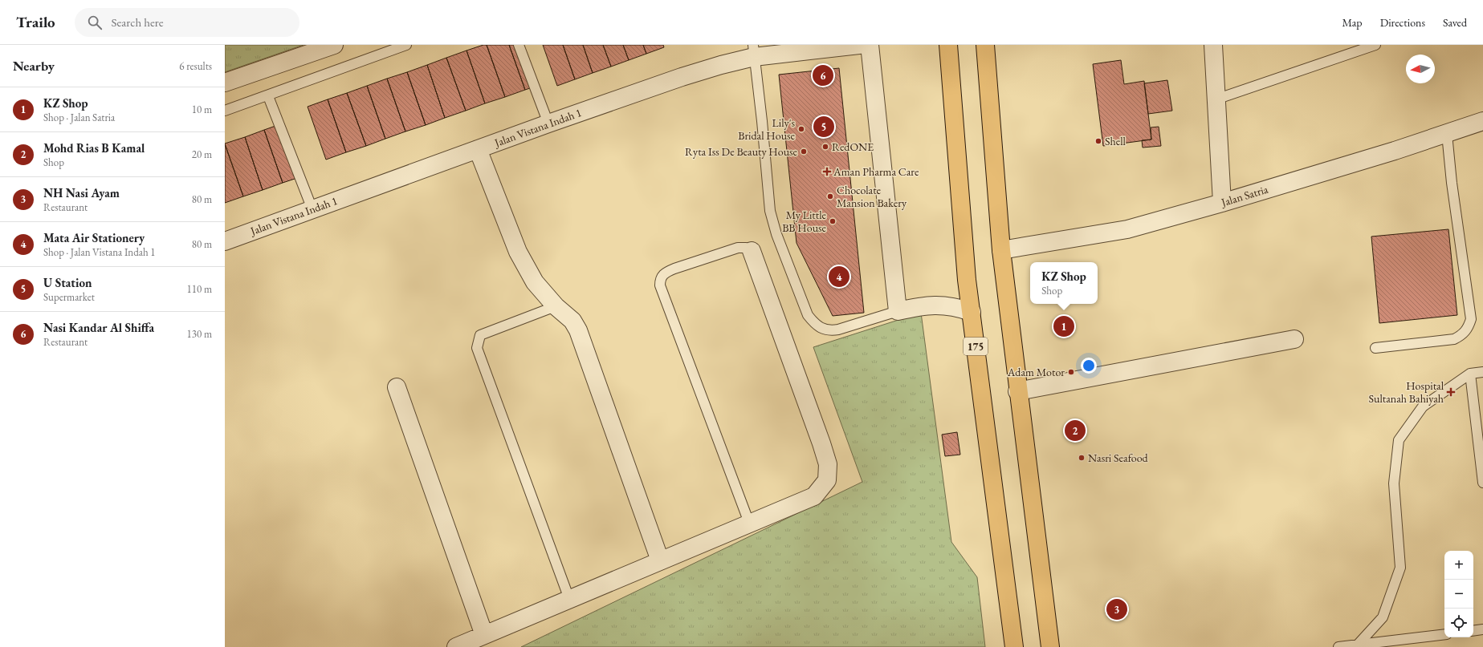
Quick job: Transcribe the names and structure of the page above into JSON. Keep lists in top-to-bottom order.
{
  "streets": {
    "highway": ["175"],
    "street": ["Jalan Vistana Indah 1", "Jalan Satria"]
  },
  "places": {
    "other": [
      "Lily's Bridal House",
      "Shell",
      "RedONE",
      "Ryta Iss De Beauty House",
      "Chocolate Mansion Bakery",
      "My Little BB House",
      "Adam Motor",
      "Nasri Seafood"
    ],
    "health": ["Aman Pharma Care", "Hospital Sultanah Bahiyah"]
  },
  "north": "left",
  "page": {
    "header": "Trailo",
    "search": "Search here",
    "nav": ["Map", "Directions", "Saved"],
    "heading": ["Nearby", "6 results"],
    "pins": [
      "6",
      "5",
      "4",
      "1",
      "2",
      "3"
    ],
    "list": [
      {
        "mark": "1",
        "name": "KZ Shop",
        "note": "Shop · Jalan Satria",
        "value": "10 m"
      },
      {
        "mark": "2",
        "name": "Mohd Rias B Kamal",
        "note": "Shop",
        "value": "20 m"
      },
      {
        "mark": "3",
        "name": "NH Nasi Ayam",
        "note": "Restaurant",
        "value": "80 m"
      },
      {
        "mark": "4",
        "name": "Mata Air Stationery",
        "note": "Shop · Jalan Vistana Indah 1",
        "value": "80 m"
      },
      {
        "mark": "5",
        "name": "U Station",
        "note": "Supermarket",
        "value": "110 m"
      },
      {
        "mark": "6",
        "name": "Nasi Kandar Al Shiffa",
        "note": "Restaurant",
        "value": "130 m"
      }
    ],
    "popup": ["KZ Shop", "Shop"],
    "map_buttons": ["+", "−"]
  }
}
